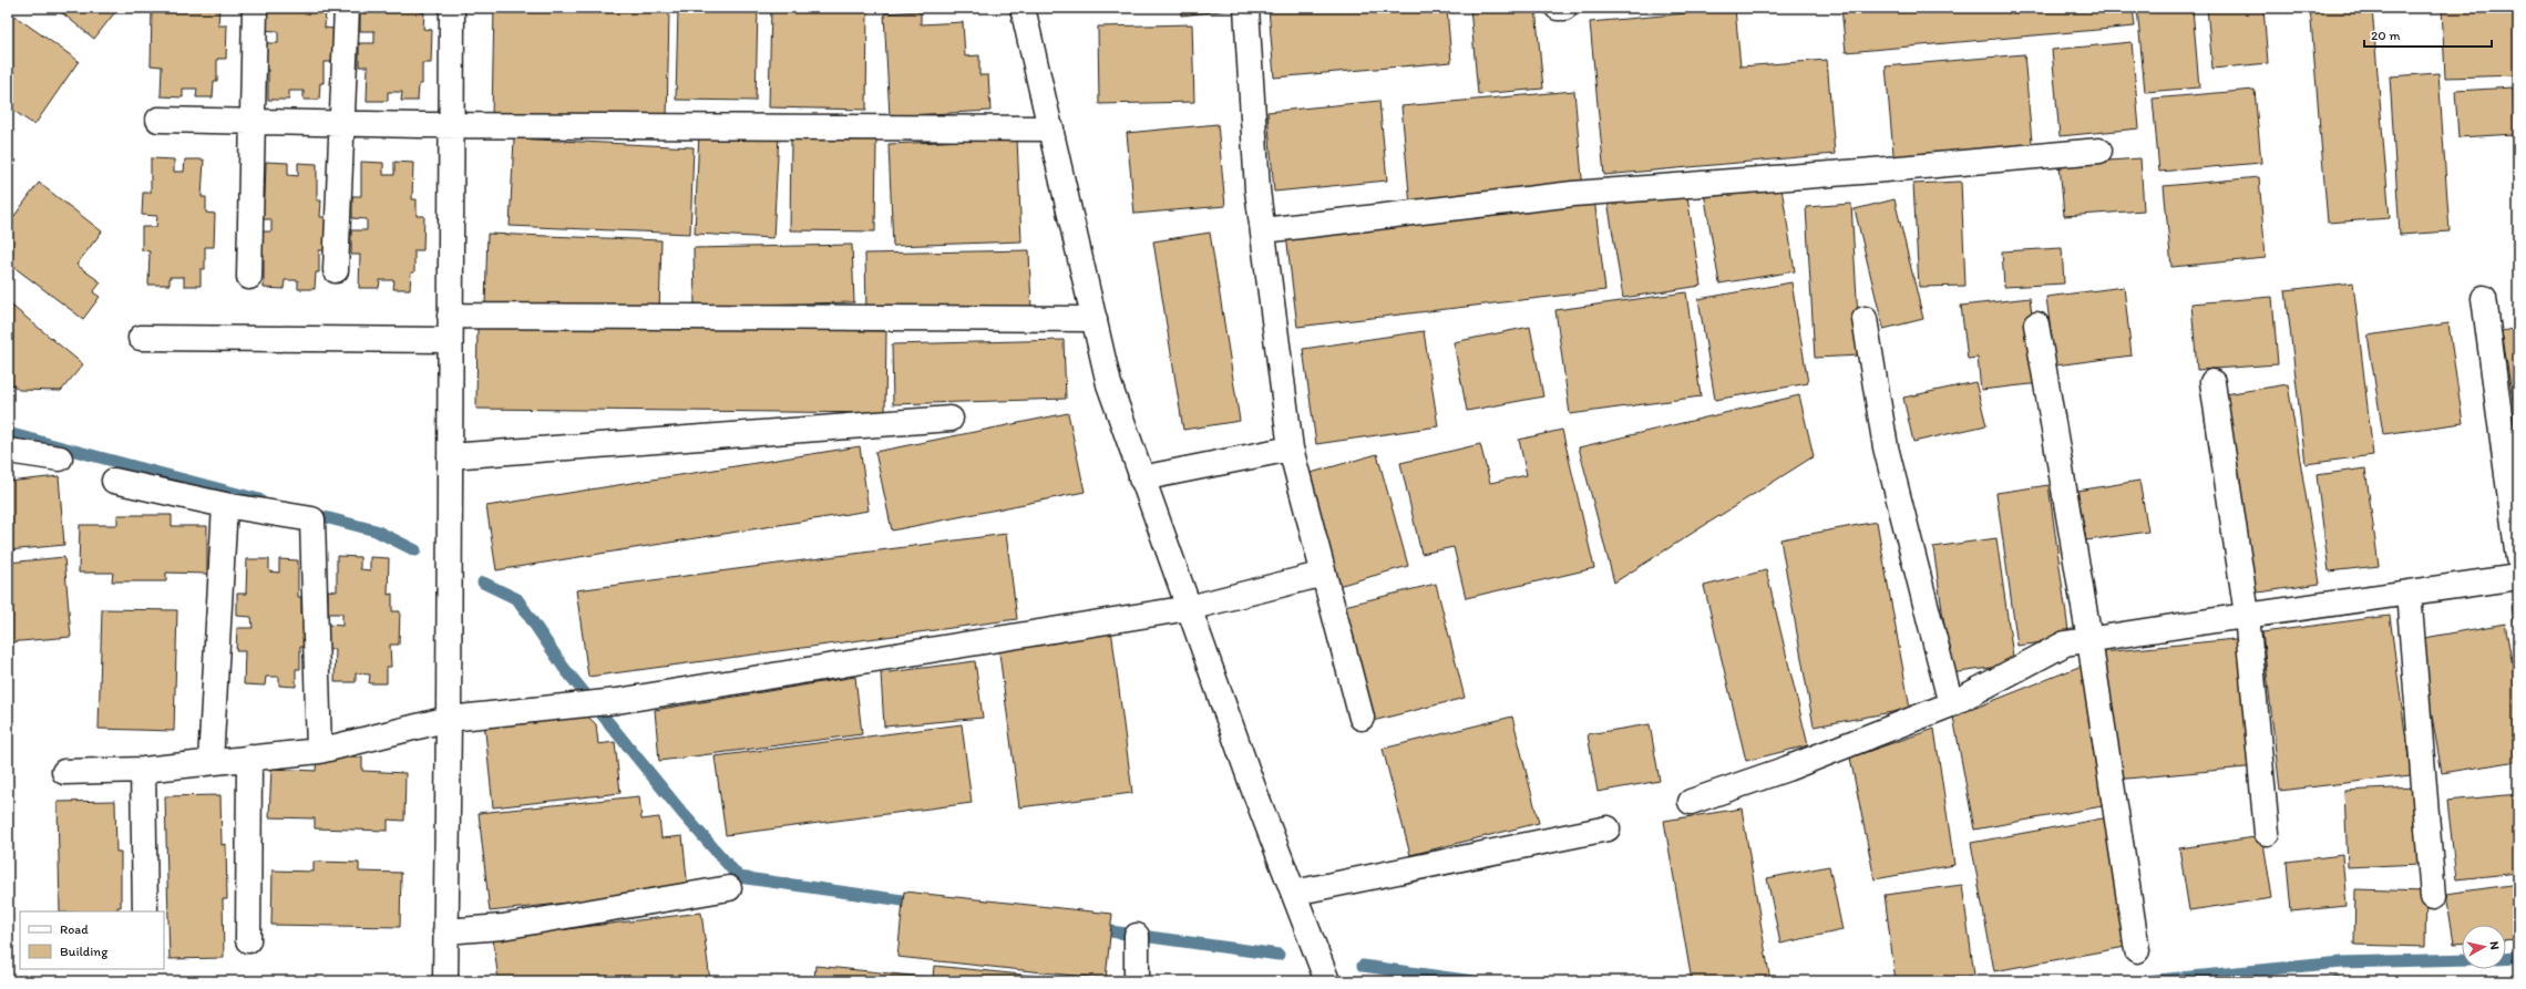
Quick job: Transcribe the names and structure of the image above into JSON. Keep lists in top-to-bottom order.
{
  "legend": ["Road", "Building"],
  "scale_bar": "20 m",
  "north": "right"
}
